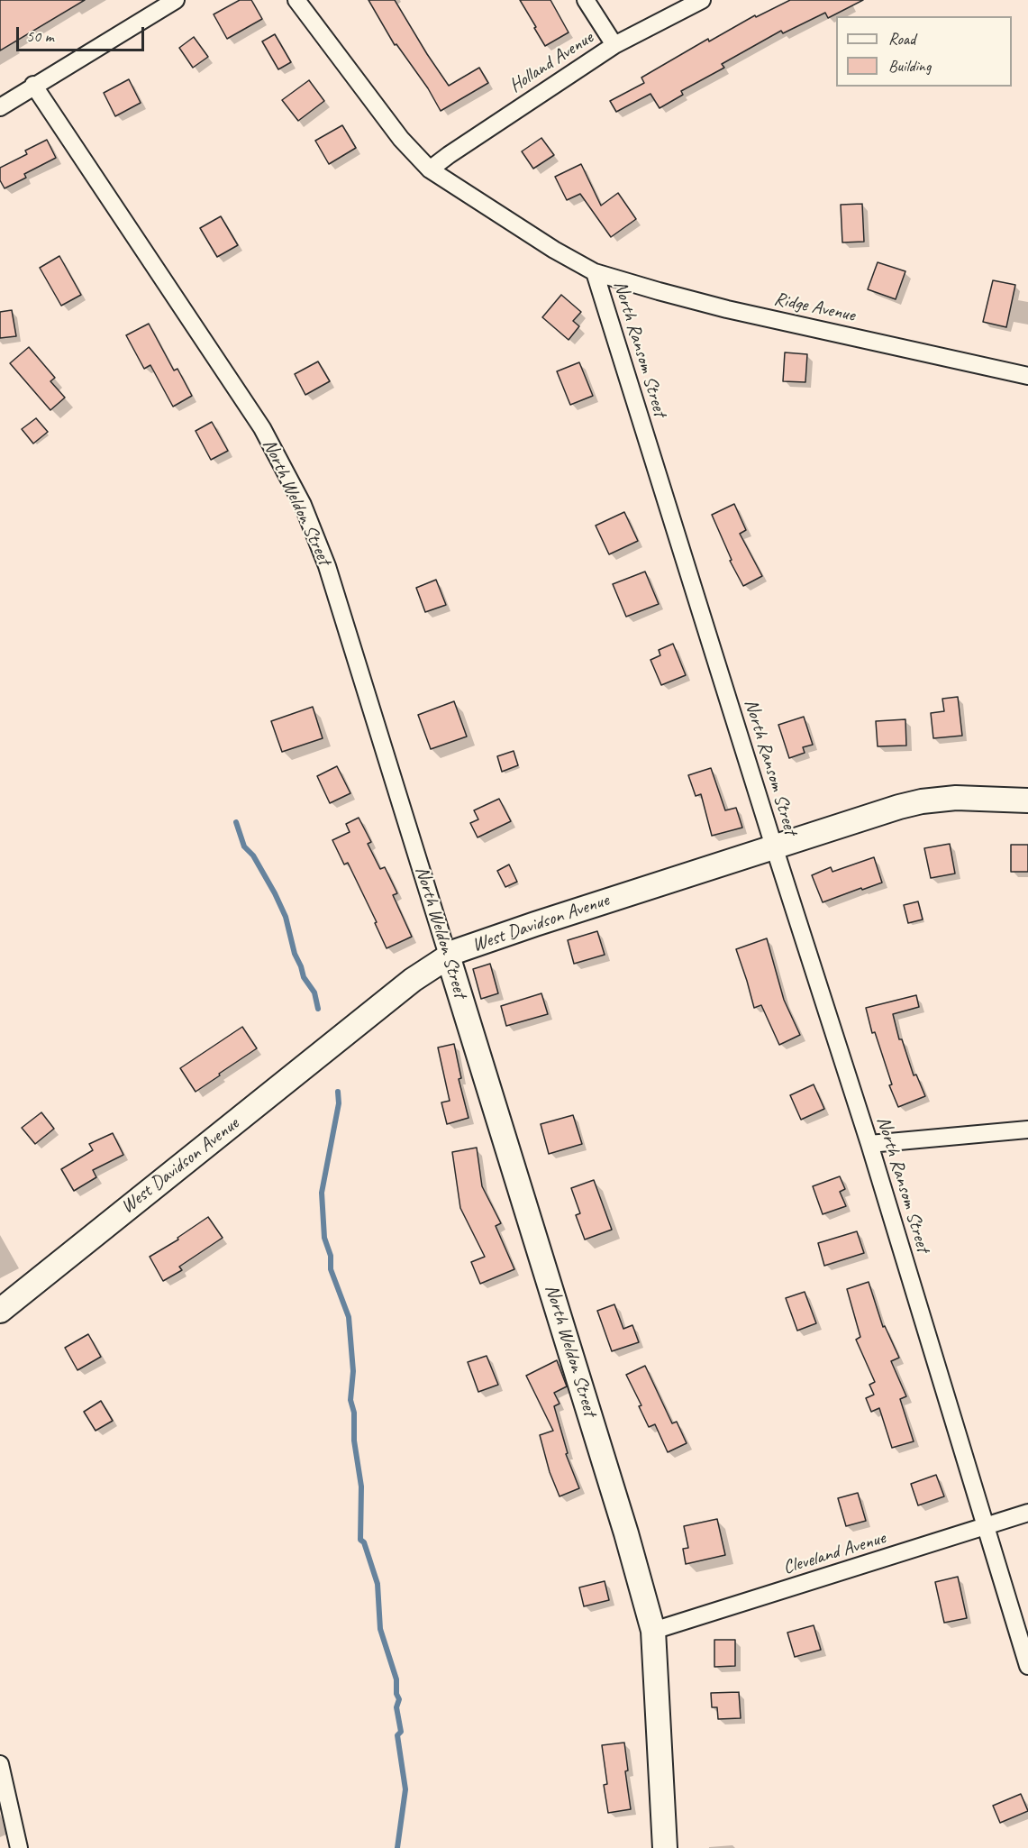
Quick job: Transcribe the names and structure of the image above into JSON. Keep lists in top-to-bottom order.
{
  "streets": {
    "street": [
      "Holland Avenue",
      "Ridge Avenue",
      "North Ransom Street",
      "North Weldon Street",
      "West Davidson Avenue",
      "Cleveland Avenue"
    ]
  },
  "crossings": [
    ["Holland Avenue", "North Ransom Street"],
    ["Ridge Avenue", "North Ransom Street"],
    ["North Ransom Street", "West Davidson Avenue"],
    ["North Ransom Street", "Cleveland Avenue"],
    ["North Weldon Street", "West Davidson Avenue"],
    ["North Weldon Street", "Cleveland Avenue"]
  ],
  "legend": ["Road", "Building"],
  "scale_bar": "50 m"
}
